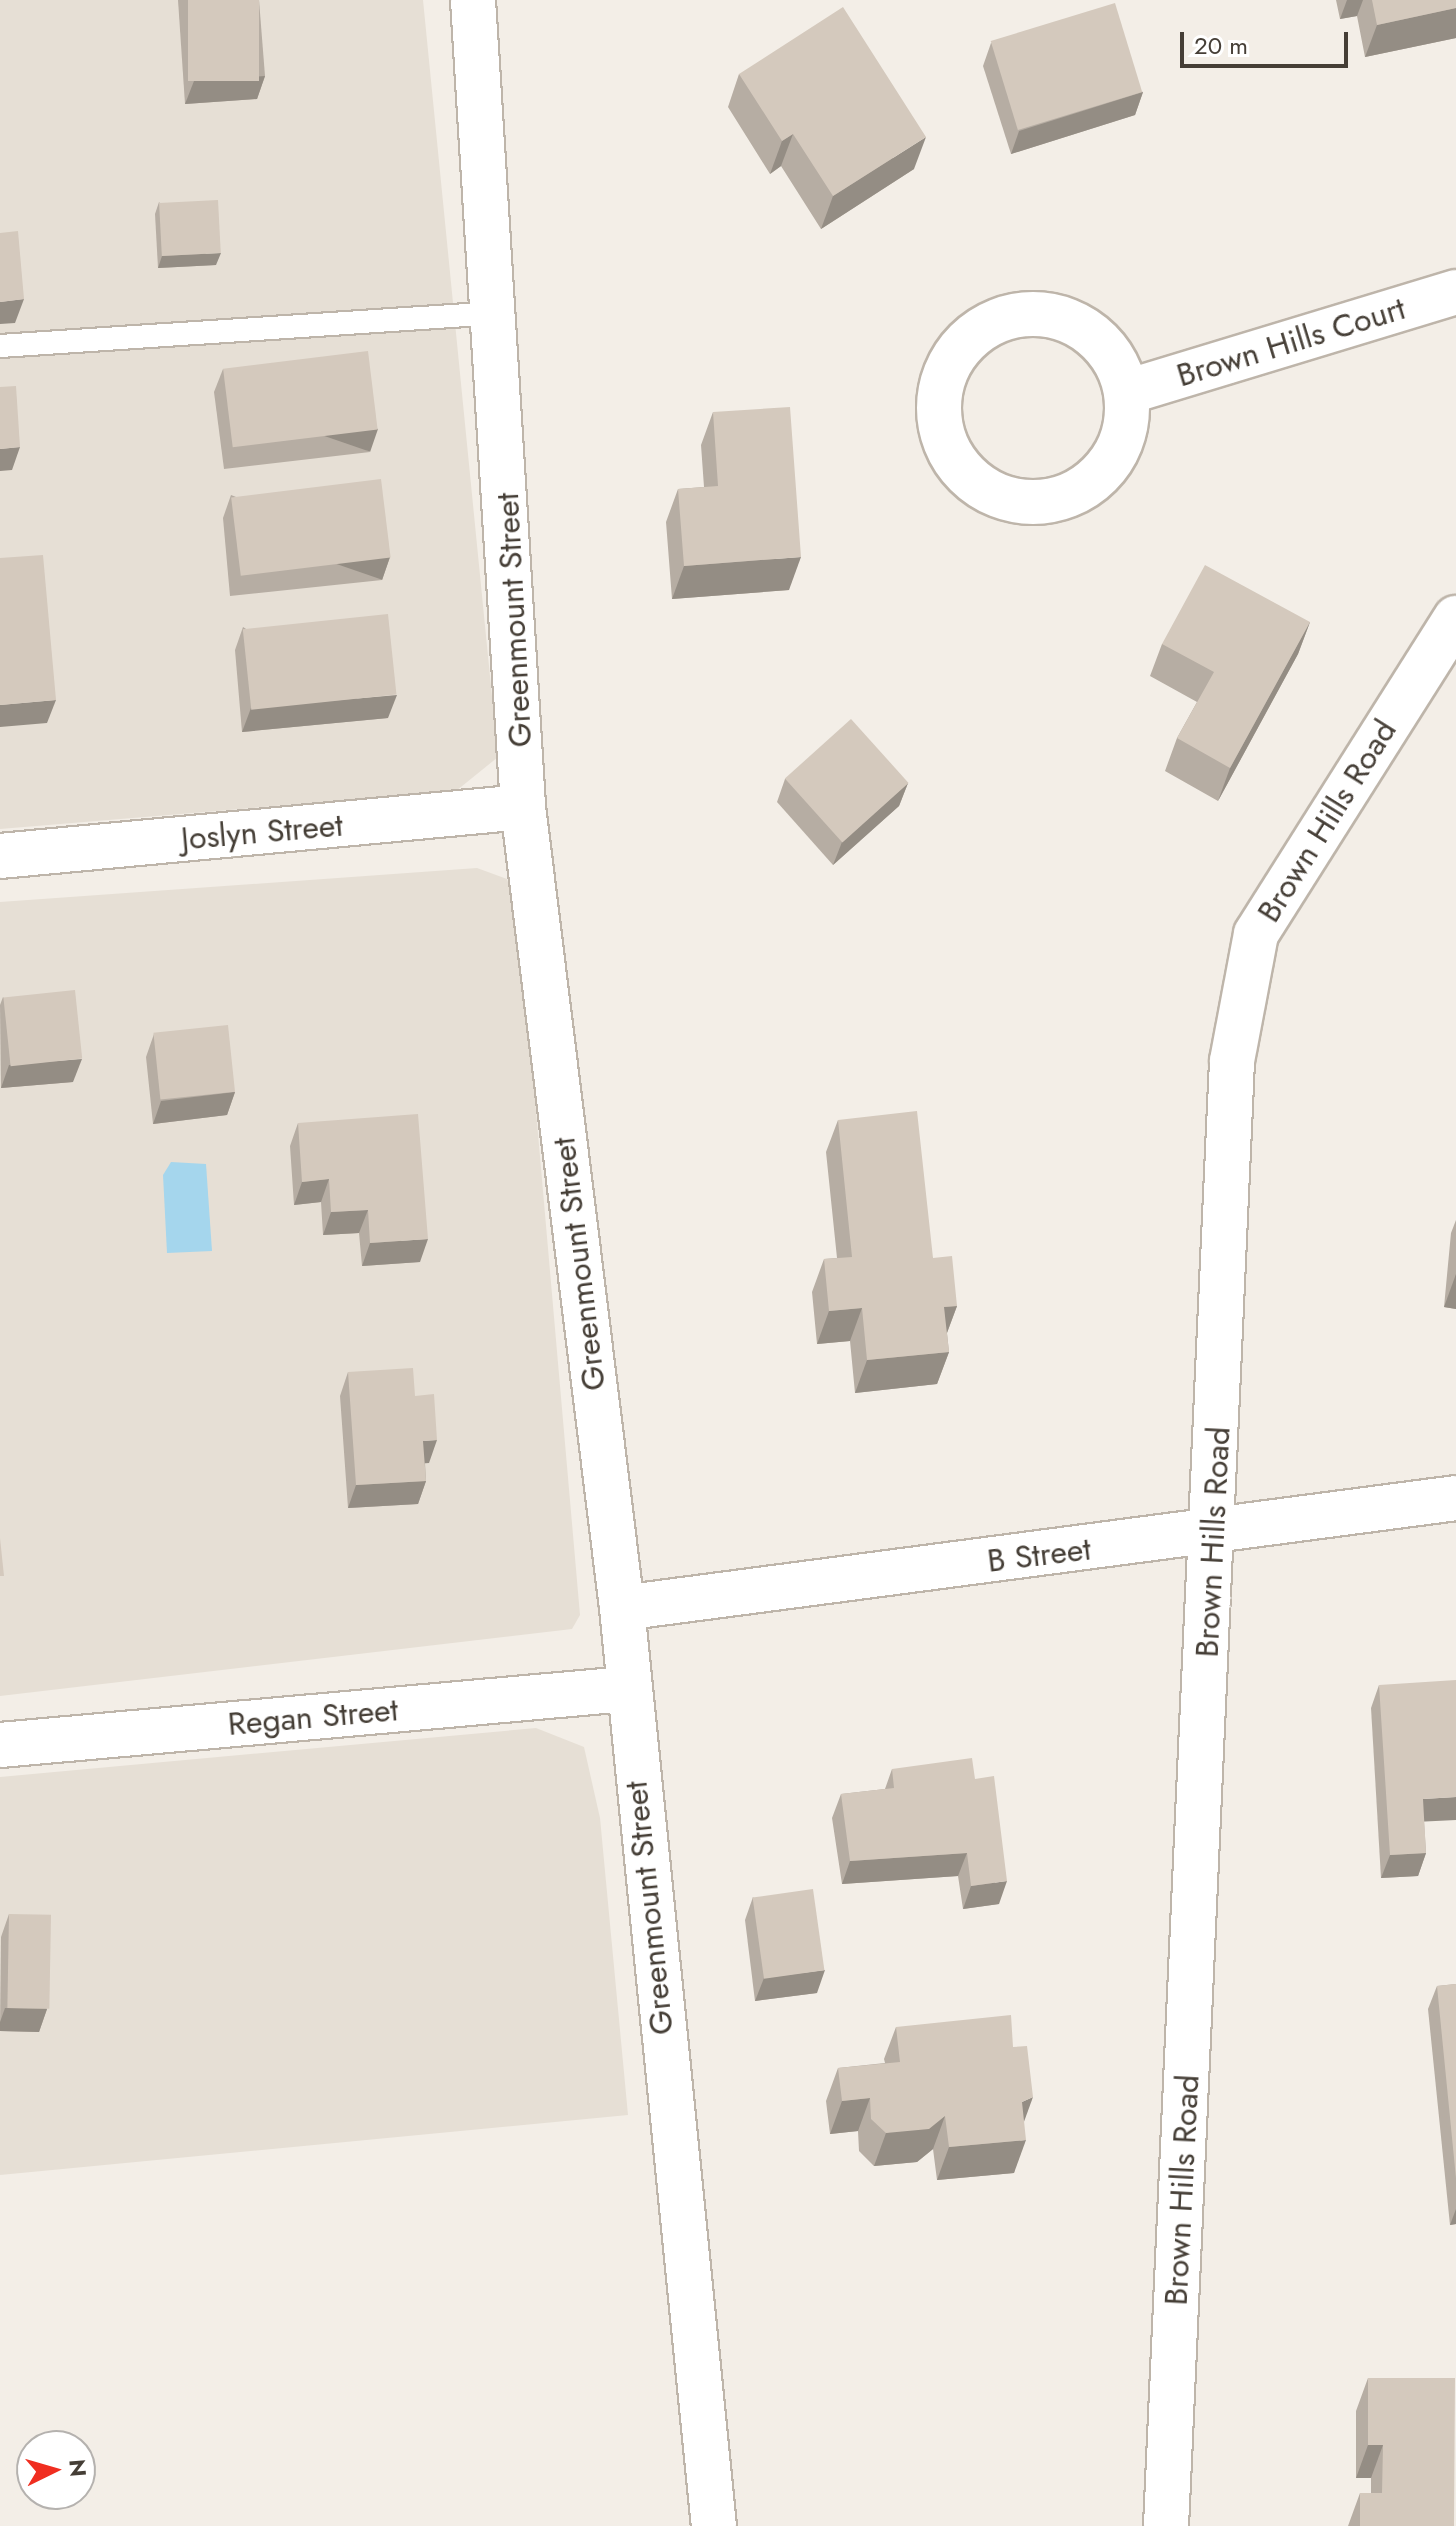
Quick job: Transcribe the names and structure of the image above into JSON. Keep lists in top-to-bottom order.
{
  "streets": {
    "street": [
      "Brown Hills Court",
      "Greenmount Street",
      "Brown Hills Road",
      "Joslyn Street",
      "B Street",
      "Regan Street"
    ]
  },
  "crossings": [
    ["Greenmount Street", "Joslyn Street"],
    ["Greenmount Street", "B Street"],
    ["Greenmount Street", "Regan Street"],
    ["Brown Hills Road", "B Street"]
  ],
  "scale_bar": "20 m",
  "north": "right"
}
